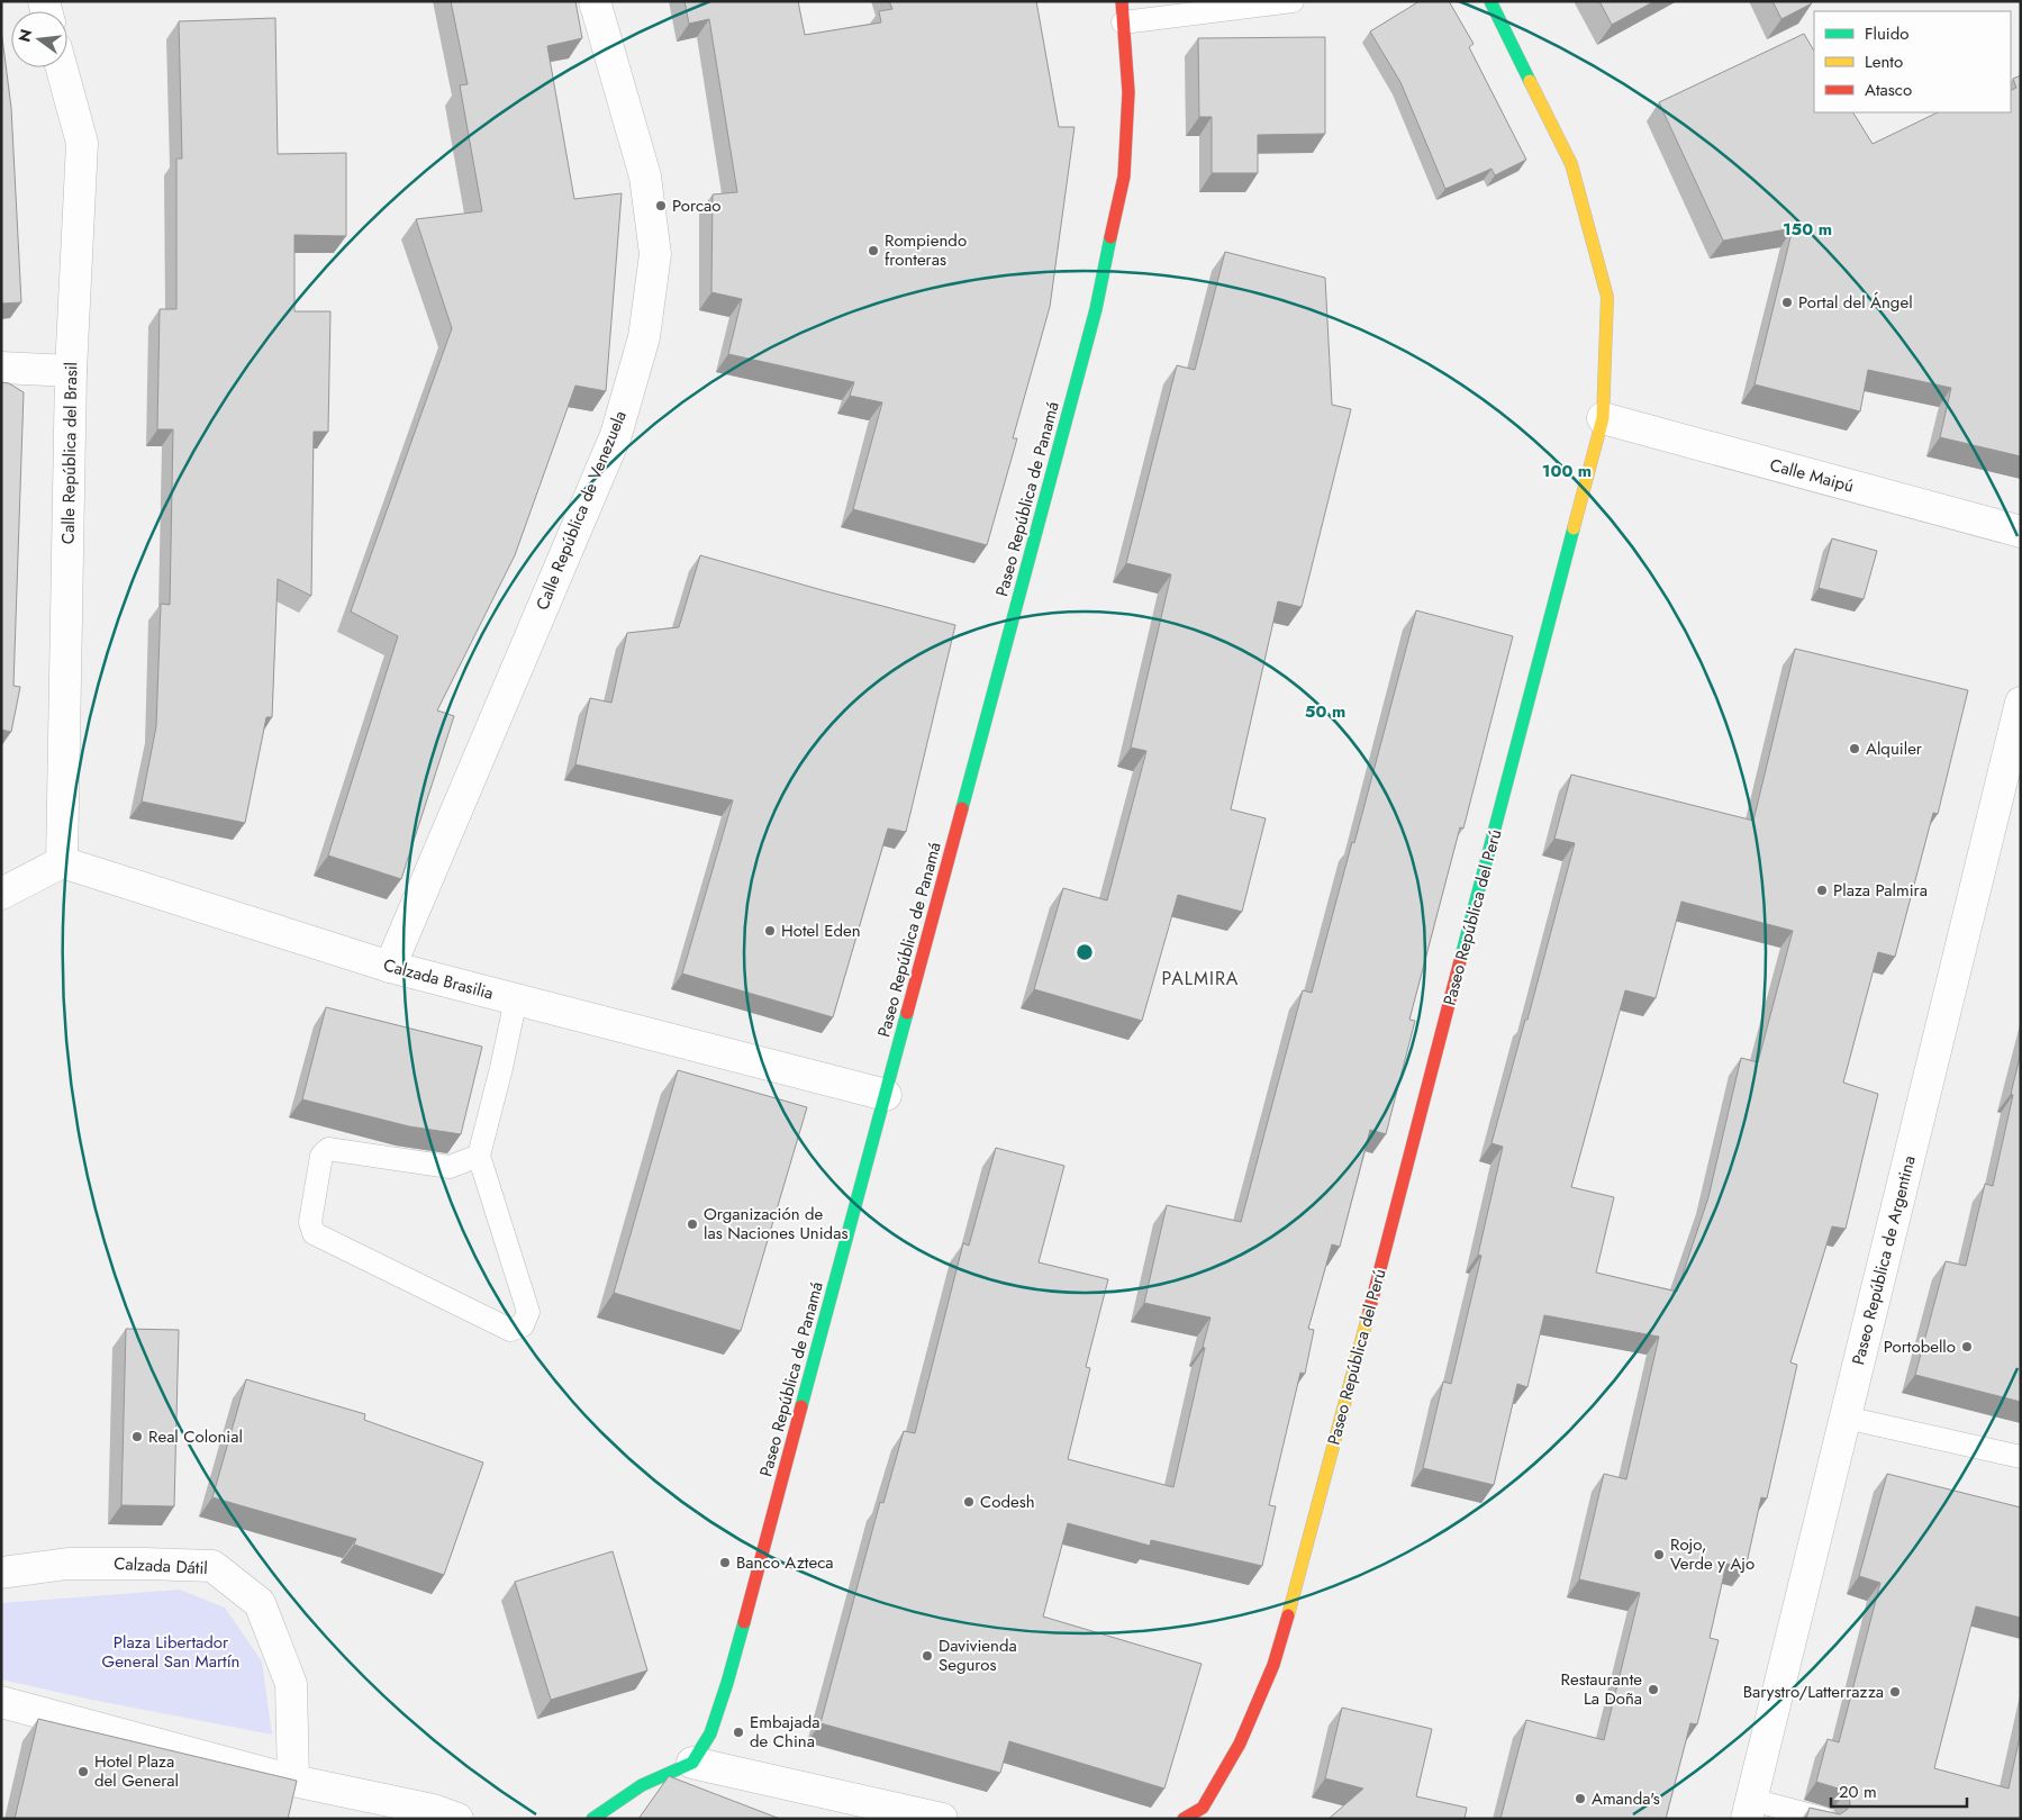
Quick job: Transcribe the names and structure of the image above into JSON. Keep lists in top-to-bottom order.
{
  "streets": {
    "street": [
      "Calle República del Brasil",
      "Calle Maipú",
      "Paseo República de Panamá",
      "Calle República de Venezuela",
      "Paseo República del Perú",
      "Calzada Brasilia",
      "Paseo República de Argentina",
      "Calzada Dátil"
    ]
  },
  "crossings": [
    ["Calle República del Brasil", "Calzada Brasilia"],
    ["Calle Maipú", "Paseo República del Perú"],
    ["Paseo República de Panamá", "Calzada Brasilia"],
    ["Calle República de Venezuela", "Calzada Brasilia"]
  ],
  "districts": ["PALMIRA"],
  "parks": ["Plaza Libertador General San Martín"],
  "places": [
    "Porcao",
    "Rompiendo fronteras",
    "Portal del Ángel",
    "Alquiler",
    "Plaza Palmira",
    "Hotel Eden",
    "Organización de las Naciones Unidas",
    "Portobello",
    "Real Colonial",
    "Codesh",
    "Rojo, Verde y Ajo",
    "Banco Azteca",
    "Davivienda Seguros",
    "Restaurante La Doña",
    "Barystro/Latterrazza",
    "Embajada de China",
    "Hotel Plaza del General",
    "Amanda's"
  ],
  "legend": ["Fluido", "Lento", "Atasco"],
  "scale_bar": "20 m",
  "north": "left",
  "rings": ["150 m", "100 m", "50 m"]
}
